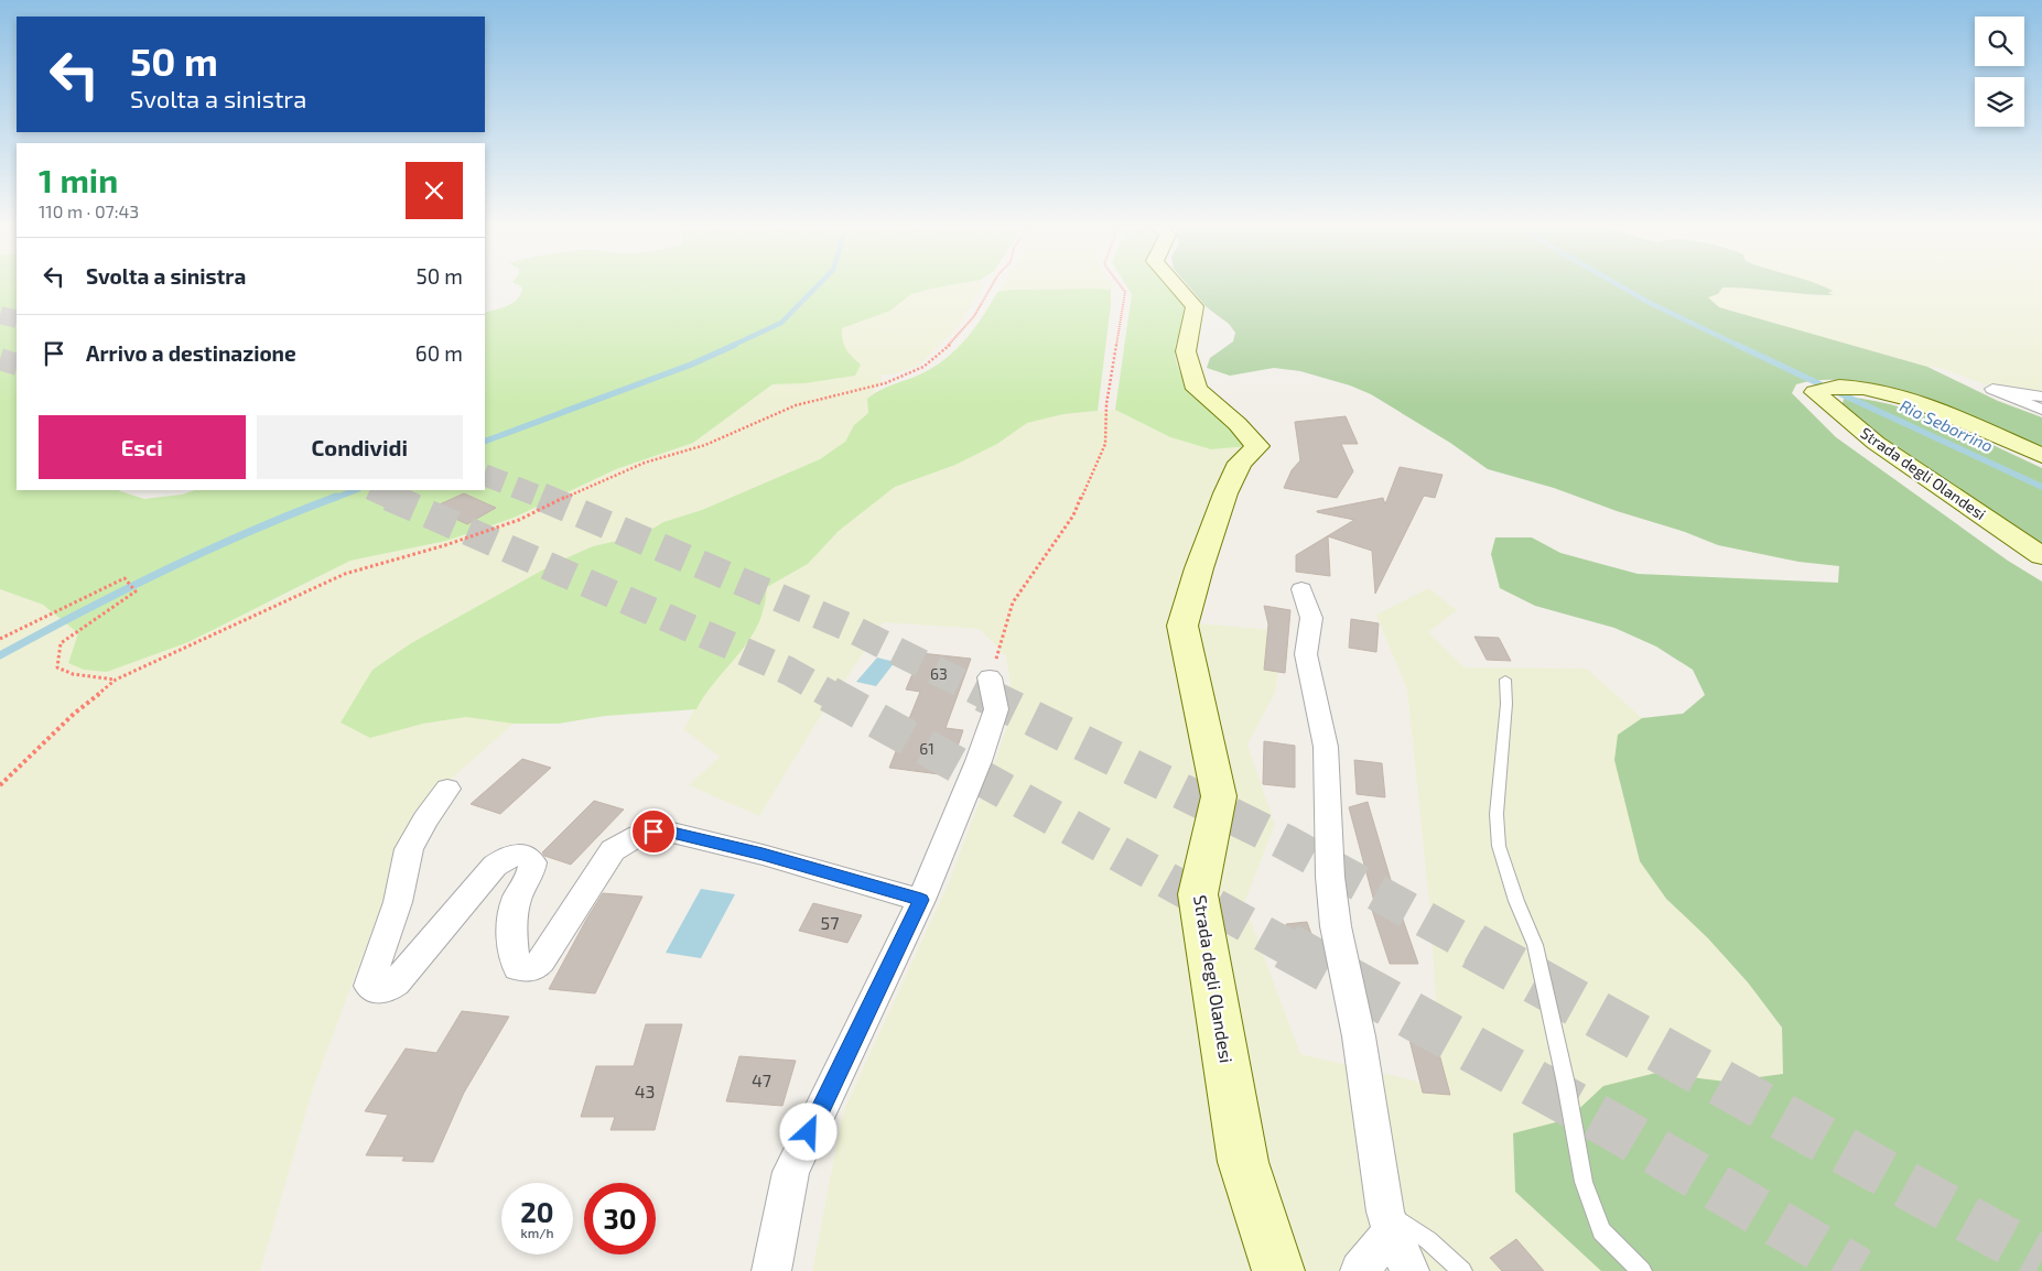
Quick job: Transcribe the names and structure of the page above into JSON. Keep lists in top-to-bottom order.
{
  "streets": {
    "main road": ["Strada degli Olandesi"]
  },
  "water": ["Rio Seborrino"],
  "house_numbers": [
    "63",
    "61",
    "57",
    "47",
    "43"
  ],
  "page": {
    "turn": ["50 m", "Svolta a sinistra"],
    "heading": ["1 min", "110 m · 07:43"],
    "list": [
      {
        "name": "Svolta a sinistra",
        "value": "50 m"
      },
      {
        "name": "Arrivo a destinazione",
        "value": "60 m"
      }
    ],
    "buttons": ["Esci", "Condividi"],
    "speed": "20 km/h",
    "limit": "30"
  }
}
